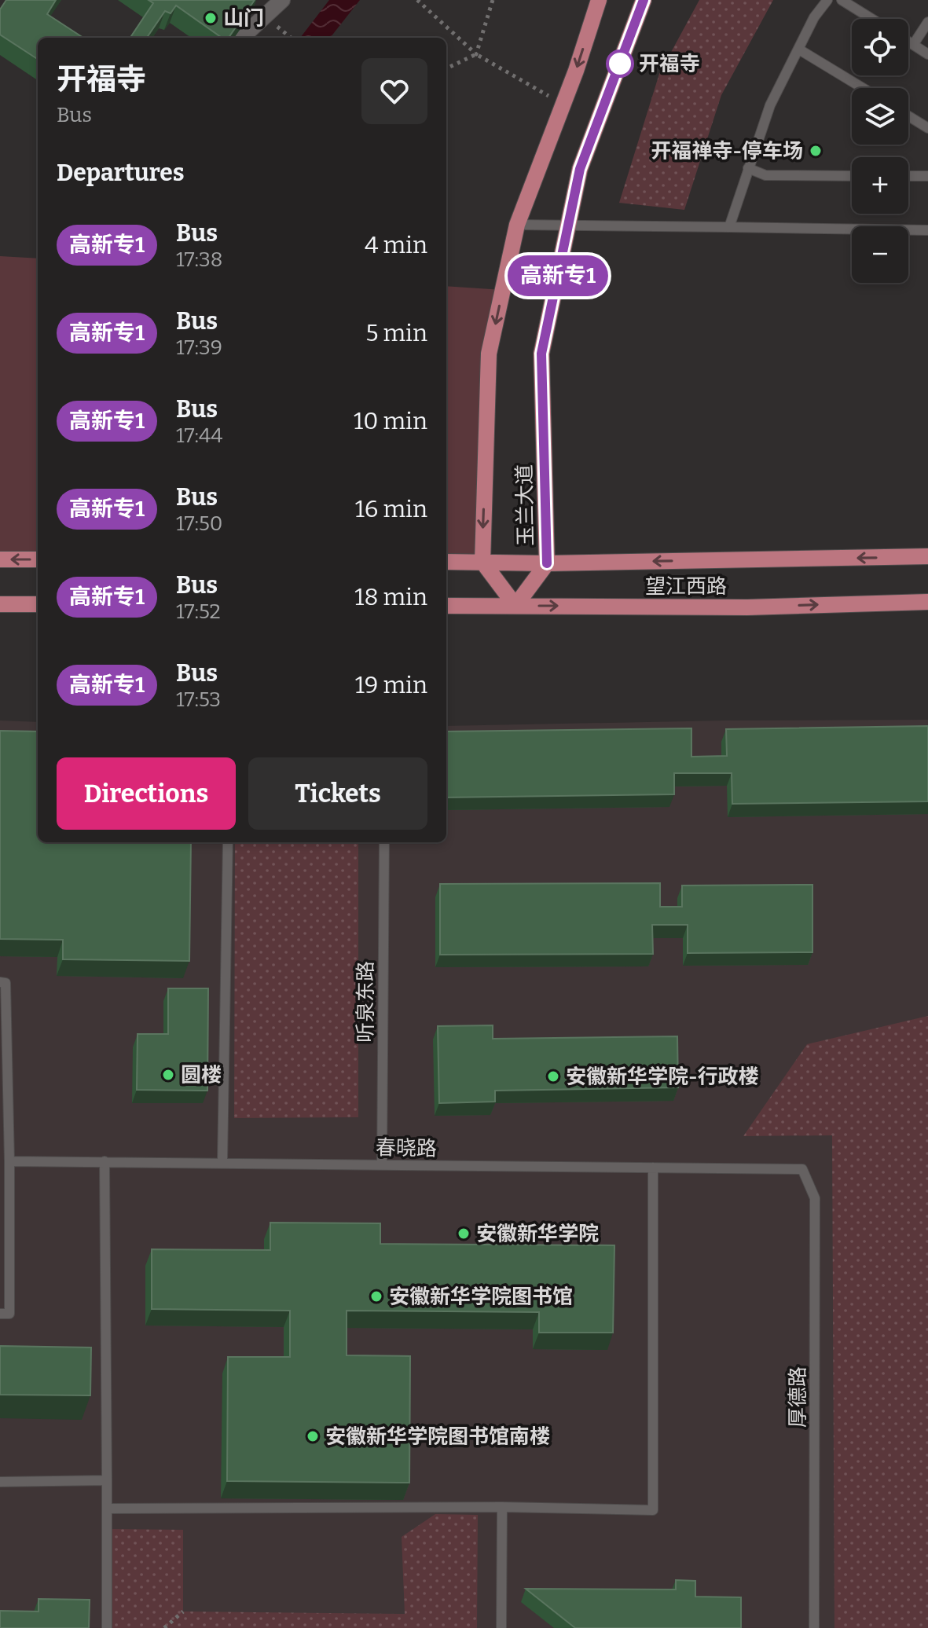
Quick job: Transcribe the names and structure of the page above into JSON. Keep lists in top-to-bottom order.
{
  "streets": {
    "main road": ["玉兰大道", "望江西路"],
    "lane": ["听泉东路", "春晓路", "厚德路"]
  },
  "crossings": [
    ["玉兰大道", "望江西路"],
    ["听泉东路", "春晓路"],
    ["春晓路", "厚德路"]
  ],
  "places": [
    "山门",
    "开福寺",
    "开福禅寺-停车场",
    "圆楼",
    "安徽新华学院-行政楼",
    "安徽新华学院",
    "安徽新华学院图书馆",
    "安徽新华学院图书馆南楼"
  ],
  "lines": ["bus line 高新专1"],
  "page": {
    "on_map": "高新专1",
    "map_buttons": ["+", "−"],
    "heading": [
      ["开福寺", "Bus"],
      "Departures"
    ],
    "list": [
      {
        "mark": "高新专1",
        "name": "Bus",
        "note": "17:38",
        "value": "4 min"
      },
      {
        "mark": "高新专1",
        "name": "Bus",
        "note": "17:39",
        "value": "5 min"
      },
      {
        "mark": "高新专1",
        "name": "Bus",
        "note": "17:44",
        "value": "10 min"
      },
      {
        "mark": "高新专1",
        "name": "Bus",
        "note": "17:50",
        "value": "16 min"
      },
      {
        "mark": "高新专1",
        "name": "Bus",
        "note": "17:52",
        "value": "18 min"
      },
      {
        "mark": "高新专1",
        "name": "Bus",
        "note": "17:53",
        "value": "19 min"
      }
    ],
    "buttons": ["Directions", "Tickets"]
  }
}
